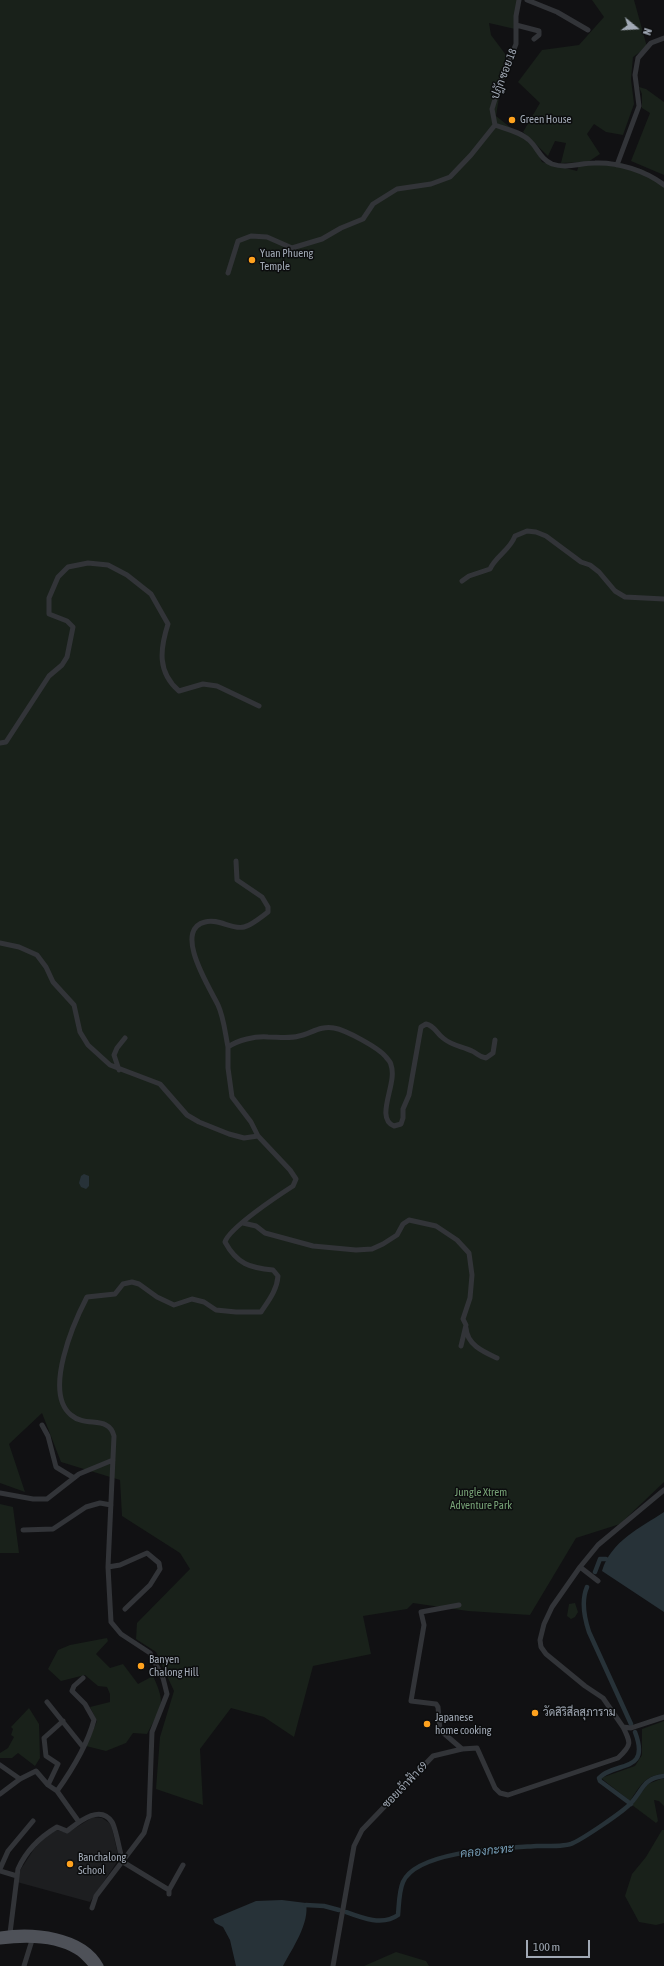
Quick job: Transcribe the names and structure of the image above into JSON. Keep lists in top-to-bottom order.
{
  "streets": {
    "street": ["ปฎัก ซอย 18", "ซอยเจ้าฟ้า 69"]
  },
  "water": ["คลองกะทะ"],
  "parks": ["Jungle Xtrem Adventure Park"],
  "places": [
    "Green House",
    "Yuan Phueng Temple",
    "Banyen Chalong Hill",
    "วัดสิริสีลสุภาราม",
    "Japanese home cooking",
    "Banchalong School"
  ],
  "scale_bar": "100 m",
  "north": "right"
}
